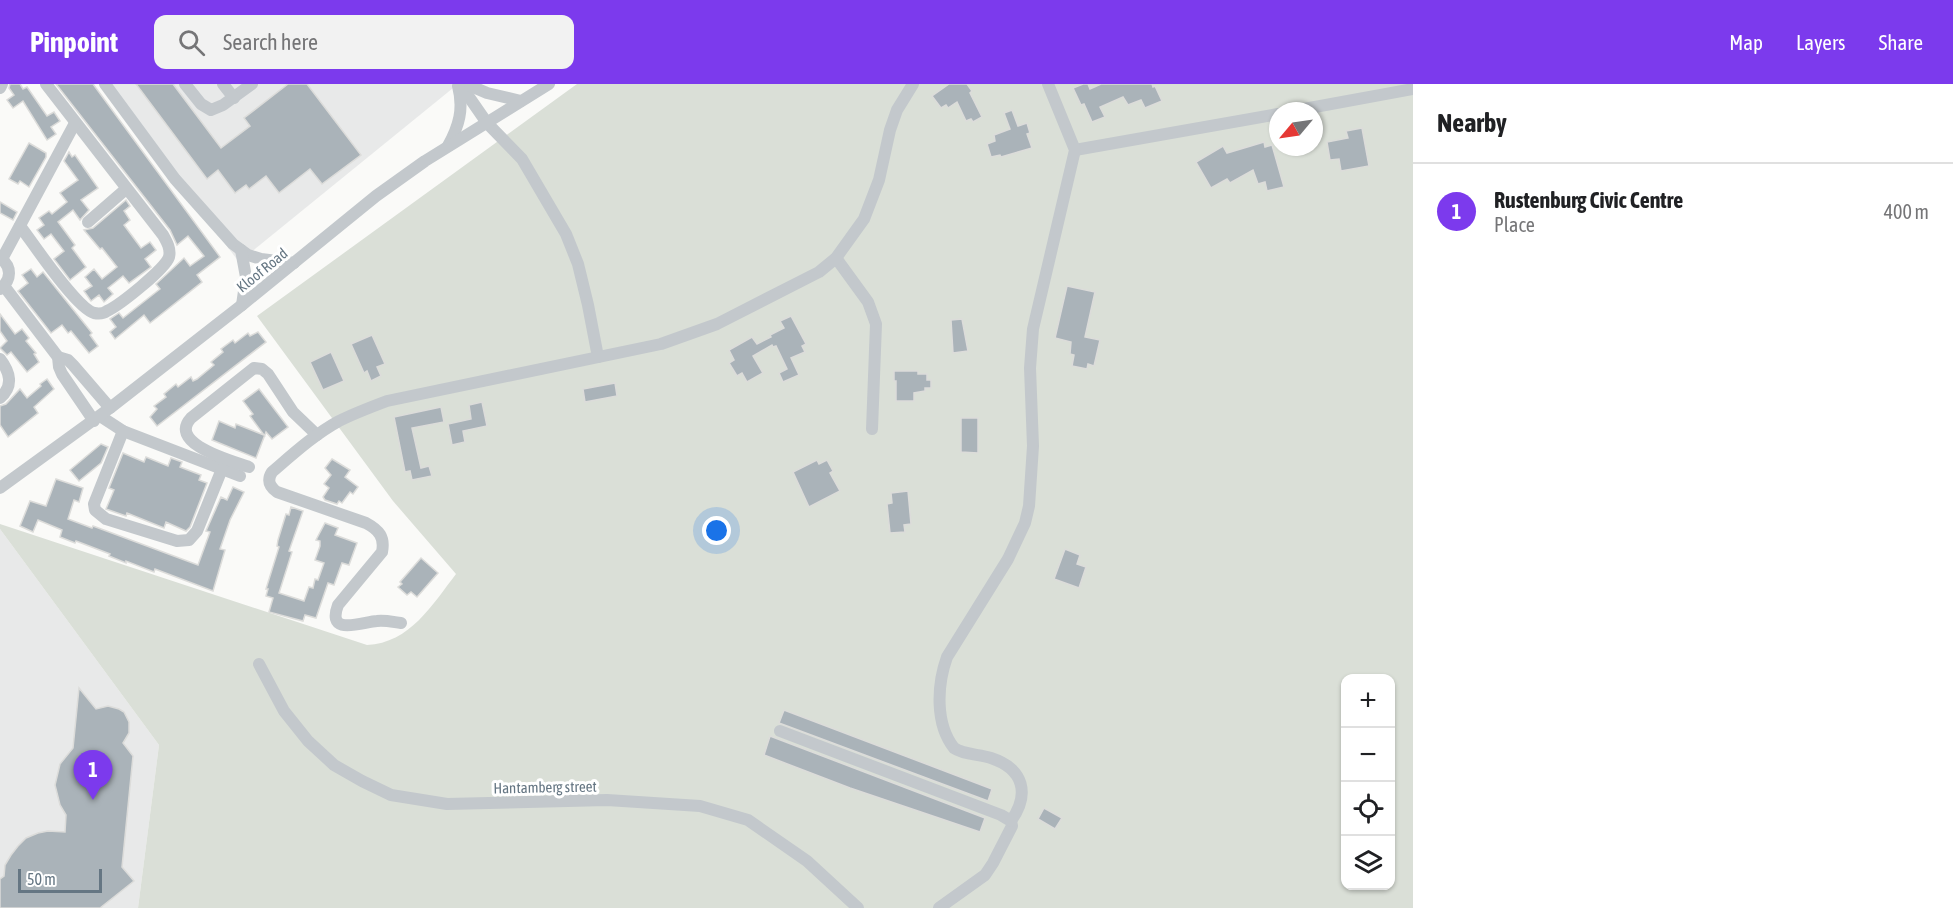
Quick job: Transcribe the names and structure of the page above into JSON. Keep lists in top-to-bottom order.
{
  "streets": {
    "street": ["Kloof Road", "Hantamberg street"]
  },
  "scale_bar": "50 m",
  "north": "bottom left",
  "page": {
    "header": "Pinpoint",
    "search": "Search here",
    "nav": ["Map", "Layers", "Share"],
    "heading": "Nearby",
    "list": [
      {
        "mark": "1",
        "name": "Rustenburg Civic Centre",
        "note": "Place",
        "value": "400 m"
      }
    ],
    "map_buttons": ["+", "−"],
    "pins": "1",
    "scale": "50 m"
  }
}
